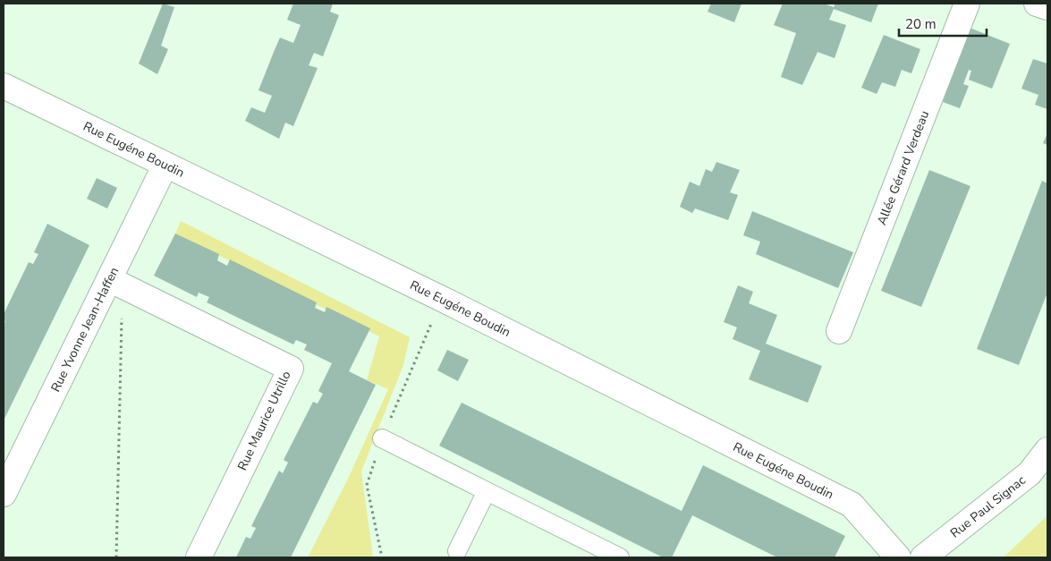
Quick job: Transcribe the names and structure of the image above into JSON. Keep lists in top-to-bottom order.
{
  "streets": {
    "street": [
      "Rue Eugéne Boudin",
      "Allée Gérard Verdeau",
      "Rue Yvonne Jean-Haffen",
      "Rue Maurice Utrillo",
      "Rue Paul Signac"
    ]
  },
  "crossings": [
    ["Rue Eugéne Boudin", "Rue Yvonne Jean-Haffen"],
    ["Rue Yvonne Jean-Haffen", "Rue Maurice Utrillo"]
  ],
  "scale_bar": "20 m"
}
